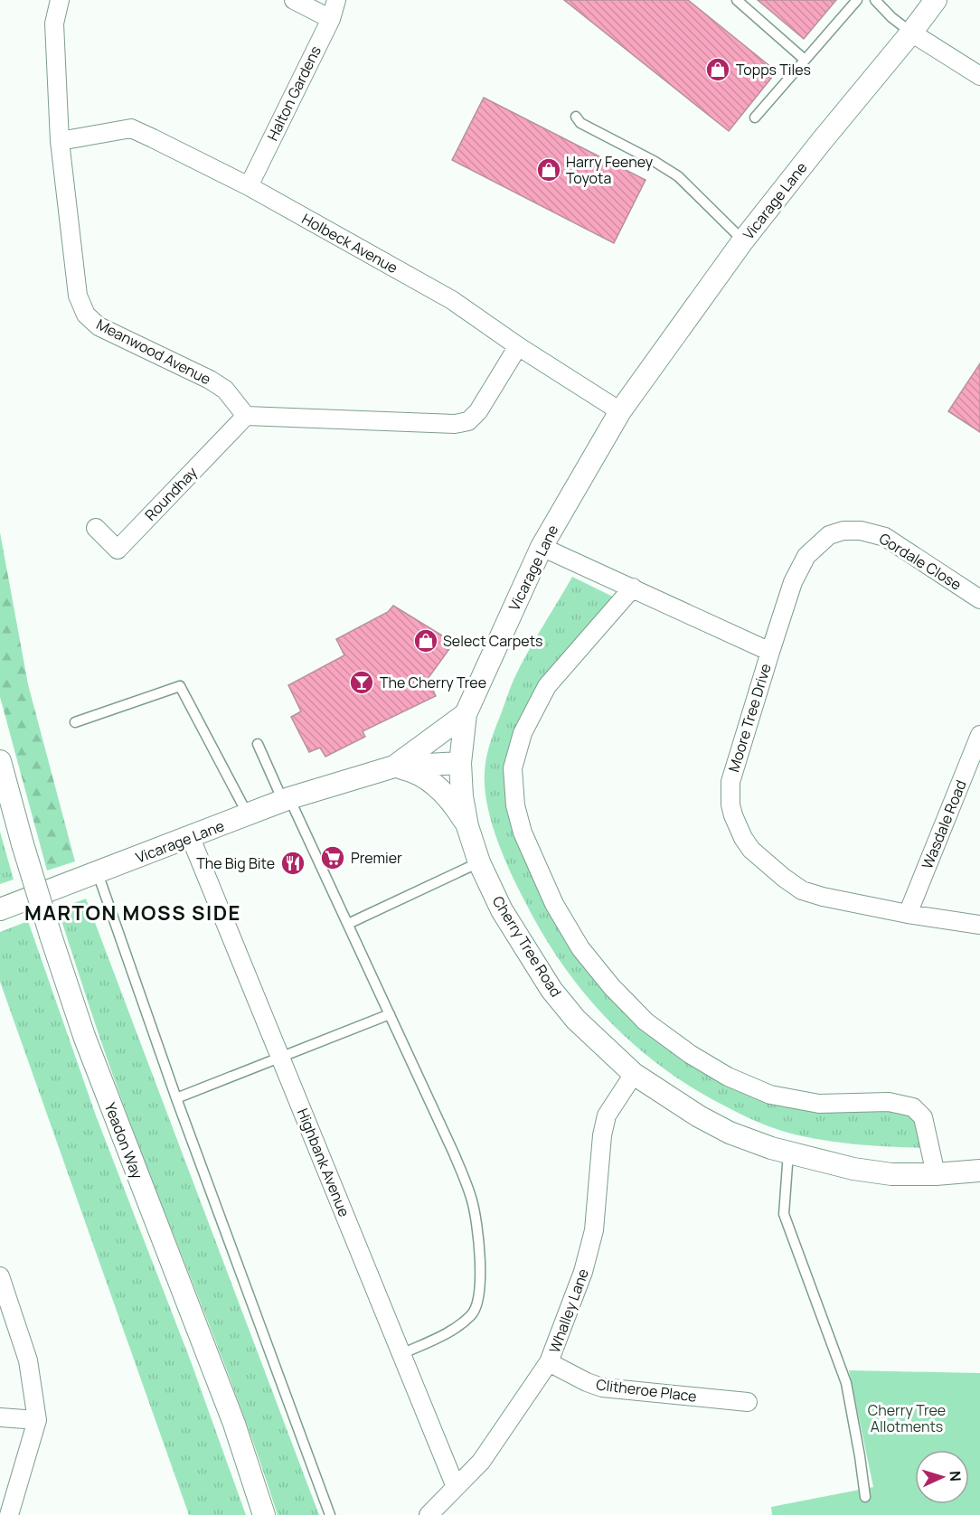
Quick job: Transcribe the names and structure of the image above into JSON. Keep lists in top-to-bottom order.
{
  "streets": {
    "street": [
      "Halton Gardens",
      "Vicarage Lane",
      "Holbeck Avenue",
      "Meanwood Avenue",
      "Roundhay",
      "Gordale Close",
      "Moore Tree Drive",
      "Wasdale Road",
      "Cherry Tree Road",
      "Yeadon Way",
      "Highbank Avenue",
      "Whalley Lane",
      "Clitheroe Place"
    ]
  },
  "crossings": [
    ["Halton Gardens", "Holbeck Avenue"],
    ["Vicarage Lane", "Holbeck Avenue"],
    ["Vicarage Lane", "Moore Tree Drive"],
    ["Vicarage Lane", "Cherry Tree Road"],
    ["Vicarage Lane", "Highbank Avenue"],
    ["Holbeck Avenue", "Meanwood Avenue"],
    ["Meanwood Avenue", "Roundhay"],
    ["Gordale Close", "Moore Tree Drive"],
    ["Moore Tree Drive", "Wasdale Road"],
    ["Cherry Tree Road", "Whalley Lane"],
    ["Highbank Avenue", "Whalley Lane"],
    ["Whalley Lane", "Clitheroe Place"]
  ],
  "districts": ["MARTON MOSS SIDE"],
  "parks": ["Cherry Tree Allotments"],
  "places": {
    "shop": ["Topps Tiles", "Harry Feeney Toyota", "Select Carpets"],
    "bar": ["The Cherry Tree"],
    "supermarket": ["Premier"],
    "restaurant": ["The Big Bite"]
  },
  "north": "right"
}
